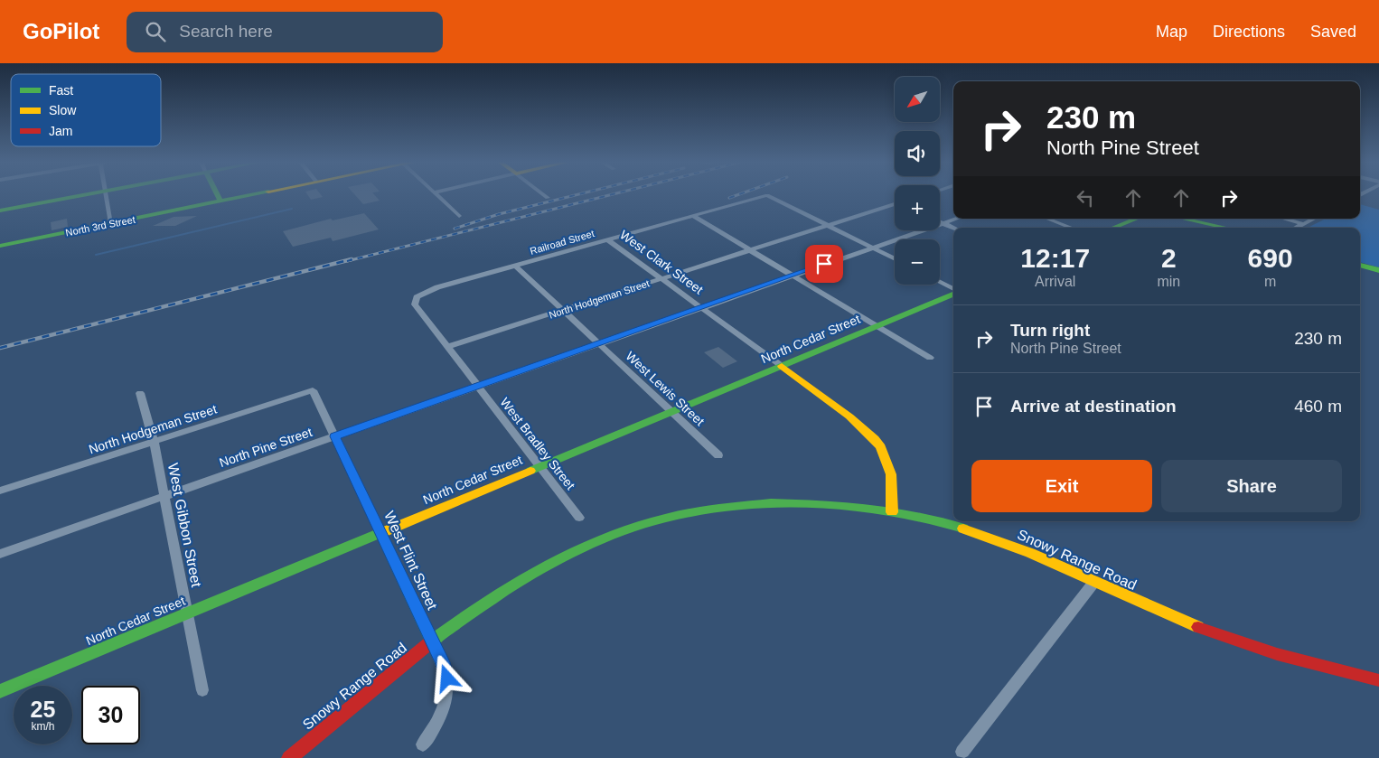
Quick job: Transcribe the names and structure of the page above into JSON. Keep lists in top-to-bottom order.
{
  "streets": {
    "street": [
      "North 3rd Street",
      "Railroad Street",
      "West Clark Street",
      "North Hodgeman Street",
      "North Cedar Street",
      "West Lewis Street",
      "West Bradley Street",
      "North Pine Street",
      "West Gibbon Street",
      "Snowy Range Road",
      "West Flint Street"
    ]
  },
  "crossings": [
    ["Railroad Street", "West Clark Street"],
    ["Railroad Street", "North Hodgeman Street"],
    ["Railroad Street", "West Lewis Street"],
    ["Railroad Street", "West Bradley Street"],
    ["West Clark Street", "North Hodgeman Street"],
    ["West Clark Street", "North Cedar Street"],
    ["West Clark Street", "North Pine Street"],
    ["West Clark Street", "Snowy Range Road"],
    ["North Hodgeman Street", "West Lewis Street"],
    ["North Hodgeman Street", "West Bradley Street"],
    ["North Hodgeman Street", "West Gibbon Street"],
    ["North Hodgeman Street", "West Flint Street"],
    ["North Cedar Street", "West Lewis Street"],
    ["North Cedar Street", "West Bradley Street"],
    ["North Cedar Street", "West Gibbon Street"],
    ["North Cedar Street", "West Flint Street"],
    ["West Lewis Street", "North Pine Street"],
    ["West Bradley Street", "North Pine Street"],
    ["North Pine Street", "West Gibbon Street"],
    ["North Pine Street", "West Flint Street"],
    ["Snowy Range Road", "West Flint Street"]
  ],
  "legend": ["Fast", "Slow", "Jam"],
  "north": "bottom left",
  "page": {
    "header": "GoPilot",
    "search": "Search here",
    "nav": ["Map", "Directions", "Saved"],
    "map_buttons": ["+", "−"],
    "turn": ["230 m", "North Pine Street"],
    "eta": [
      "12:17",
      "Arrival",
      "2",
      "min",
      "690",
      "m"
    ],
    "list": [
      {
        "name": "Turn right",
        "note": "North Pine Street",
        "value": "230 m"
      },
      {
        "name": "Arrive at destination",
        "value": "460 m"
      }
    ],
    "buttons": ["Exit", "Share"],
    "speed": "25 km/h",
    "limit": "30"
  }
}
